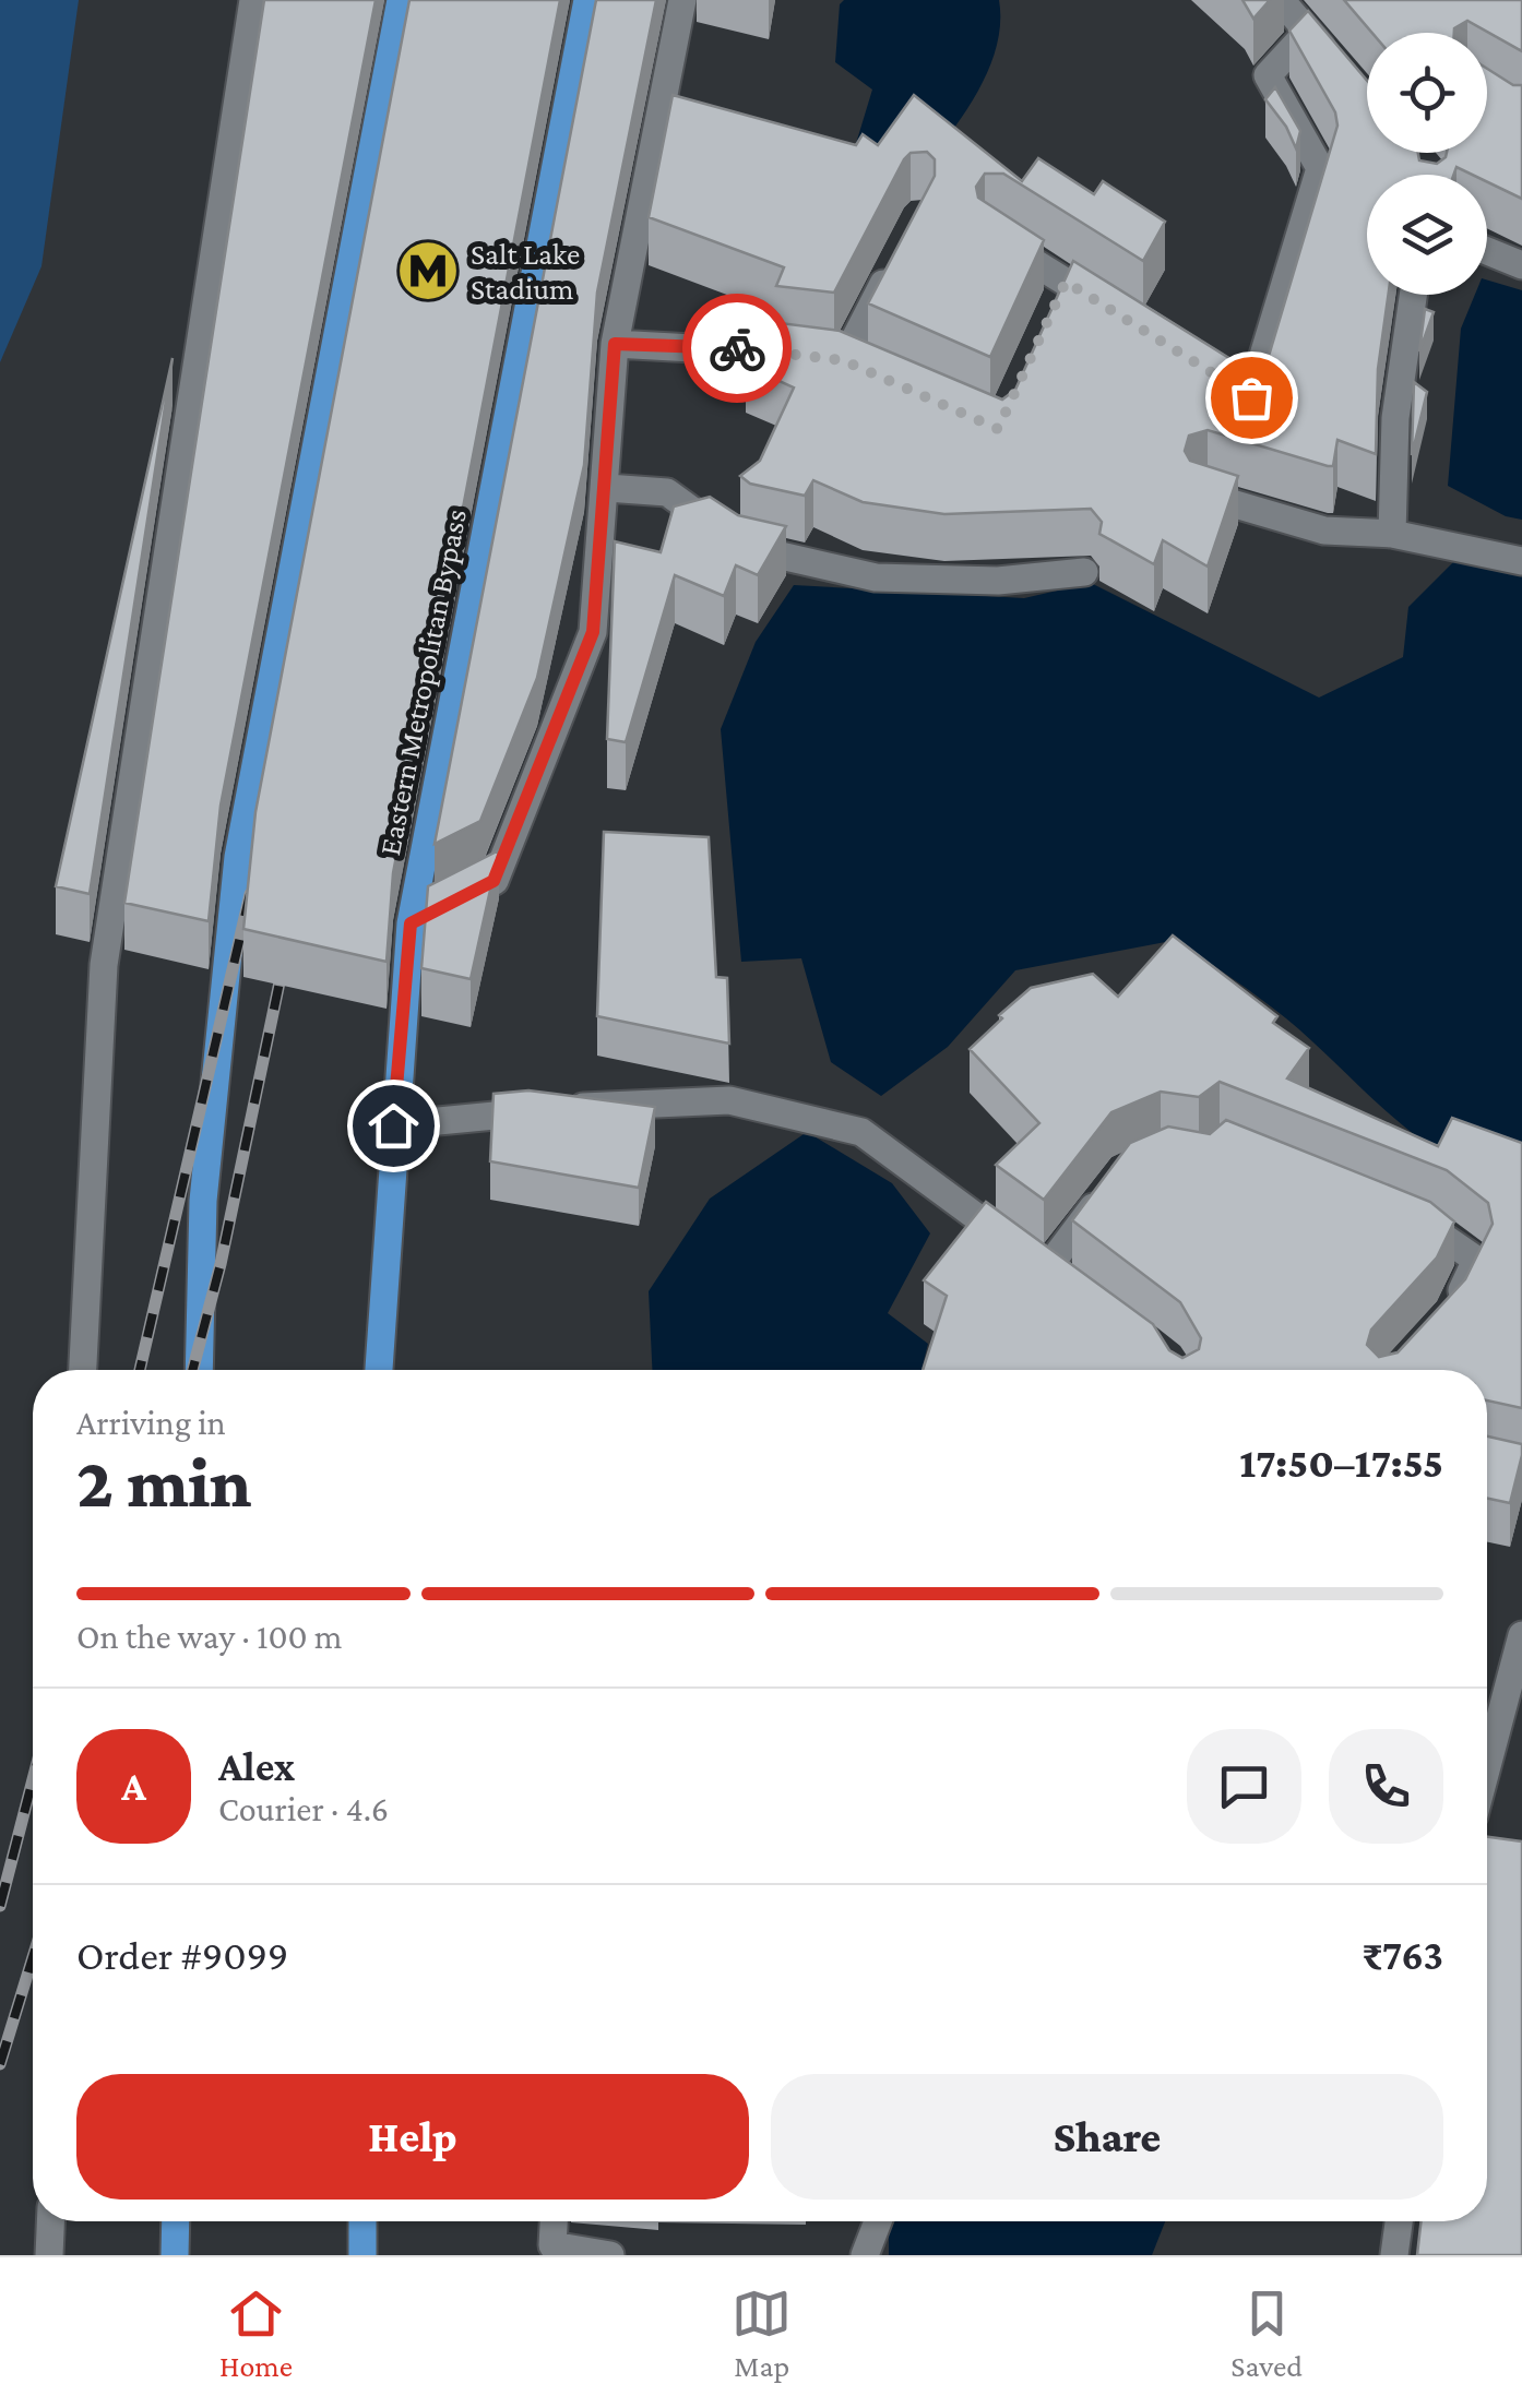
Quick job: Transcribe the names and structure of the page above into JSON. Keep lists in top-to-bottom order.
{
  "streets": {
    "main road": ["Eastern Metropolitan Bypass"]
  },
  "places": {
    "metro station": ["Salt Lake Stadium"]
  },
  "page": {
    "heading": ["2 min", "Arriving in", "17:50–17:55"],
    "panel": [
      "Alex",
      "Courier · 4.6",
      "Order #9099",
      "₹763"
    ],
    "bar": "On the way · 100 m",
    "round": "A",
    "buttons": ["Help", "Share"],
    "tabs": ["Home", "Map", "Saved"]
  }
}
